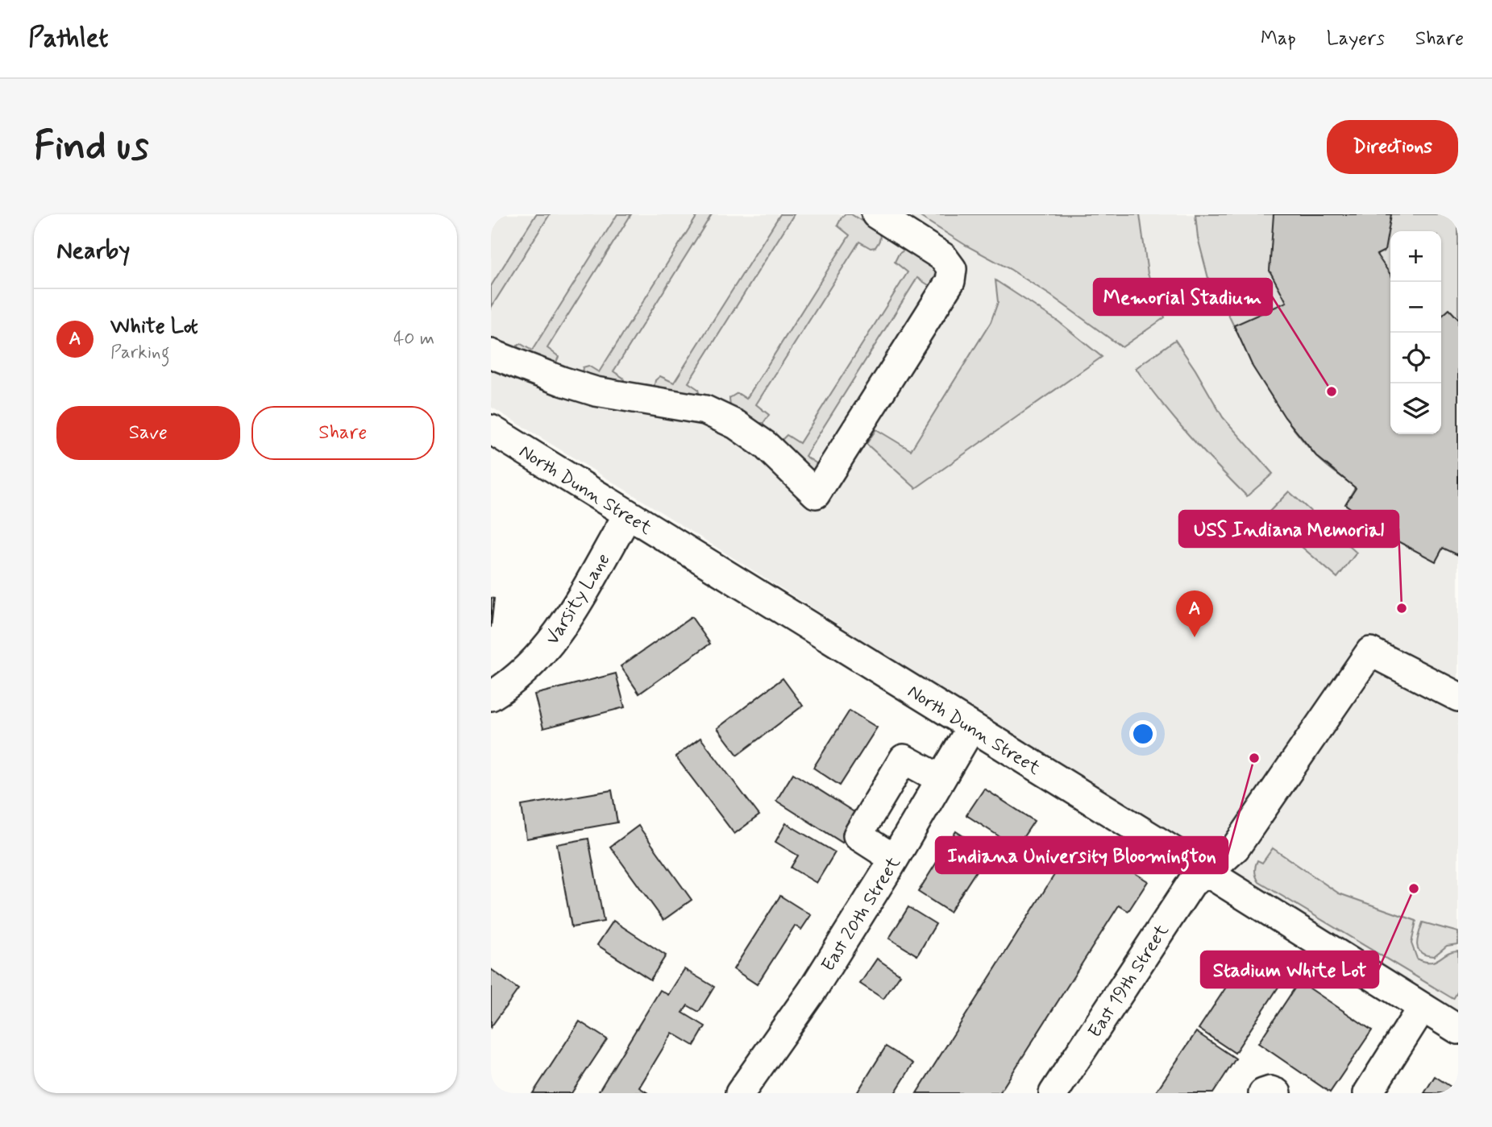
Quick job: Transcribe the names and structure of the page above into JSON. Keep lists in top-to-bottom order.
{
  "streets": {
    "street": [
      "North Dunn Street",
      "Varsity Lane",
      "East 20th Street",
      "East 19th Street"
    ]
  },
  "crossings": [
    ["North Dunn Street", "Varsity Lane"],
    ["North Dunn Street", "East 20th Street"],
    ["North Dunn Street", "East 19th Street"]
  ],
  "places": [
    "Memorial Stadium",
    "USS Indiana Memorial",
    "Indiana University Bloomington",
    "Stadium White Lot"
  ],
  "page": {
    "header": "Pathlet",
    "nav": ["Map", "Layers", "Share"],
    "buttons": [
      "Directions",
      ["Save", "Share"]
    ],
    "title": "Find us",
    "heading": "Nearby",
    "map_buttons": ["+", "−"],
    "list": [
      {
        "mark": "A",
        "name": "White Lot",
        "note": "Parking",
        "value": "40 m"
      }
    ],
    "pins": "A"
  }
}
